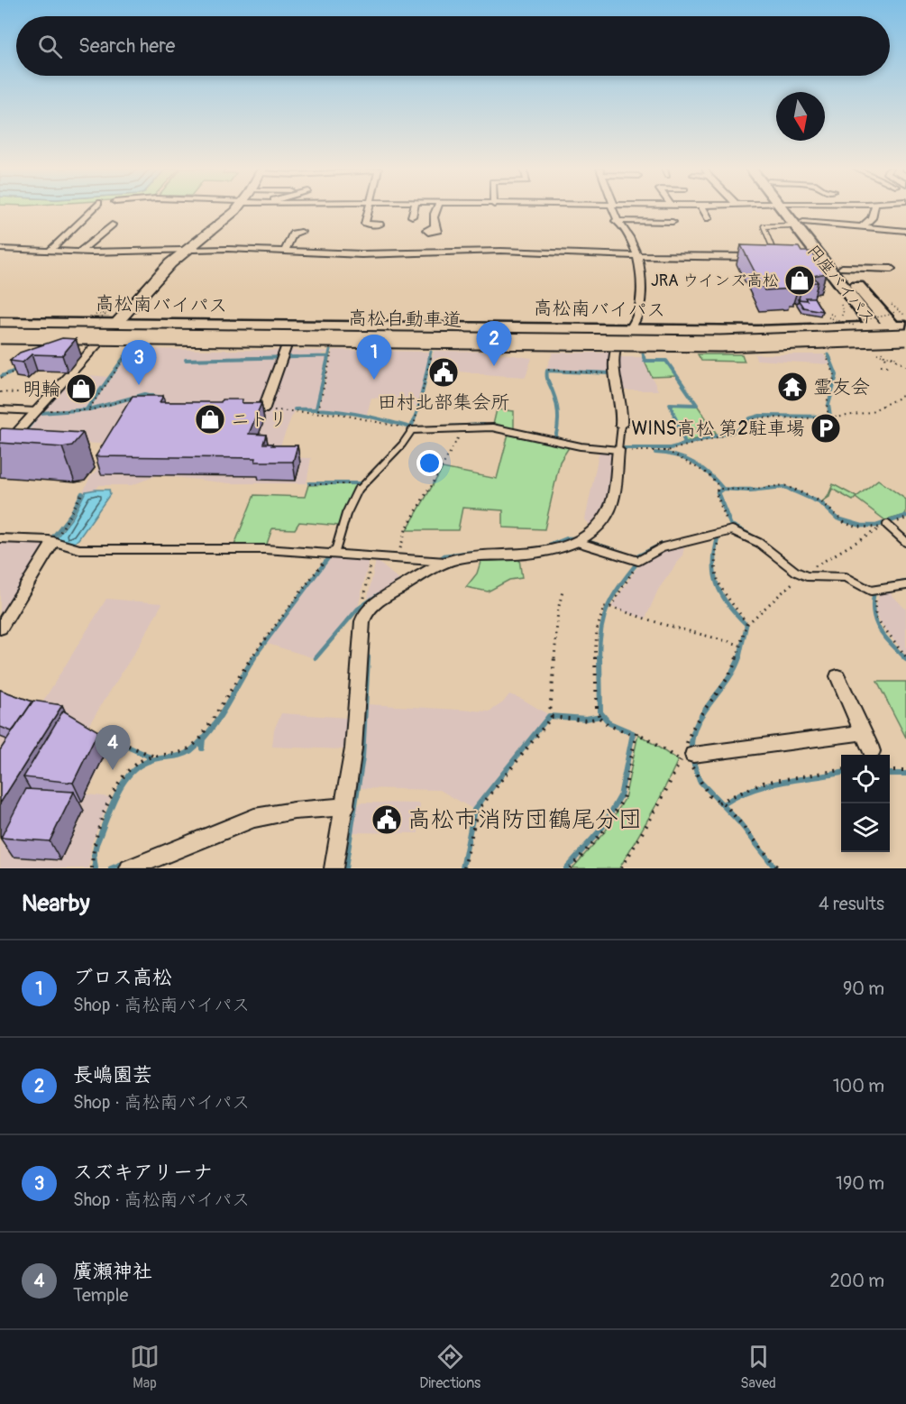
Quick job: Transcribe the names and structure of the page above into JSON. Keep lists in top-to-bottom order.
{
  "streets": {
    "highway": ["円座バイパス", "高松南バイパス", "高松自動車道"]
  },
  "crossings": [
    ["円座バイパス", "高松南バイパス"],
    ["円座バイパス", "高松自動車道"],
    ["高松南バイパス", "高松自動車道"]
  ],
  "places": {
    "shop": ["JRA ウインズ高松", "明輪", "ニトリ"],
    "public building": ["田村北部集会所", "高松市消防団鶴尾分団"],
    "temple": ["霊友会"],
    "parking": ["WINS高松 第2駐車場"]
  },
  "north": "bottom",
  "page": {
    "search": "Search here",
    "pins": [
      "2",
      "1",
      "3",
      "4"
    ],
    "heading": ["Nearby", "4 results"],
    "list": [
      {
        "mark": "1",
        "name": "ブロス高松",
        "note": "Shop · 高松南バイパス",
        "value": "90 m"
      },
      {
        "mark": "2",
        "name": "長嶋園芸",
        "note": "Shop · 高松南バイパス",
        "value": "100 m"
      },
      {
        "mark": "3",
        "name": "スズキアリーナ",
        "note": "Shop · 高松南バイパス",
        "value": "190 m"
      },
      {
        "mark": "4",
        "name": "廣瀬神社",
        "note": "Temple",
        "value": "200 m"
      }
    ],
    "nav": ["Map", "Directions", "Saved"]
  }
}
